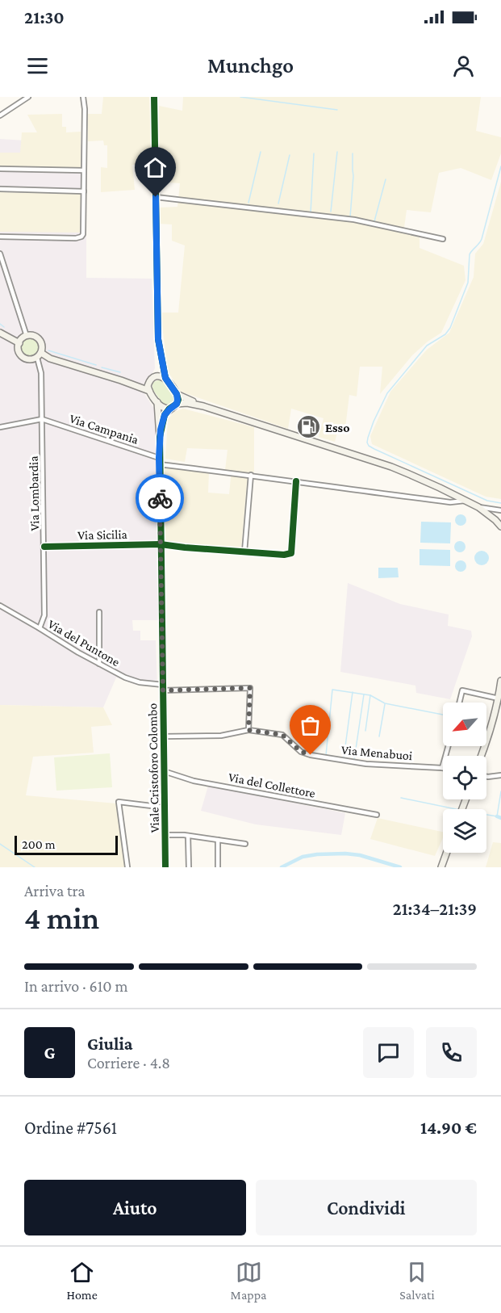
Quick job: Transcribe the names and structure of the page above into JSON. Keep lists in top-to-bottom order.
{
  "streets": {
    "main road": ["Viale Cristoforo Colombo"],
    "street": [
      "Via Campania",
      "Via Lombardia",
      "Via Sicilia",
      "Via del Puntone",
      "Via Menabuoi",
      "Via del Collettore"
    ]
  },
  "crossings": [
    ["Via Campania", "Via Lombardia"],
    ["Via Campania", "Via Sicilia"],
    ["Via Campania", "Viale Cristoforo Colombo"],
    ["Via Lombardia", "Via Sicilia"],
    ["Via Lombardia", "Via del Puntone"],
    ["Via Sicilia", "Viale Cristoforo Colombo"],
    ["Via del Puntone", "Via Menabuoi"],
    ["Via del Puntone", "Viale Cristoforo Colombo"],
    ["Via Menabuoi", "Viale Cristoforo Colombo"],
    ["Viale Cristoforo Colombo", "Via del Collettore"]
  ],
  "places": {
    "fuel station": ["Esso"]
  },
  "scale_bar": "200 m",
  "north": "bottom left",
  "page": {
    "status": "21:30",
    "header": "Munchgo",
    "scale": "200 m",
    "heading": ["4 min", "Arriva tra", "21:34–21:39"],
    "panel": [
      "Giulia",
      "Corriere · 4.8",
      "Ordine #7561",
      "14.90 €"
    ],
    "bar": "In arrivo · 610 m",
    "round": "G",
    "buttons": ["Aiuto", "Condividi"],
    "tabs": ["Home", "Mappa", "Salvati"]
  }
}
